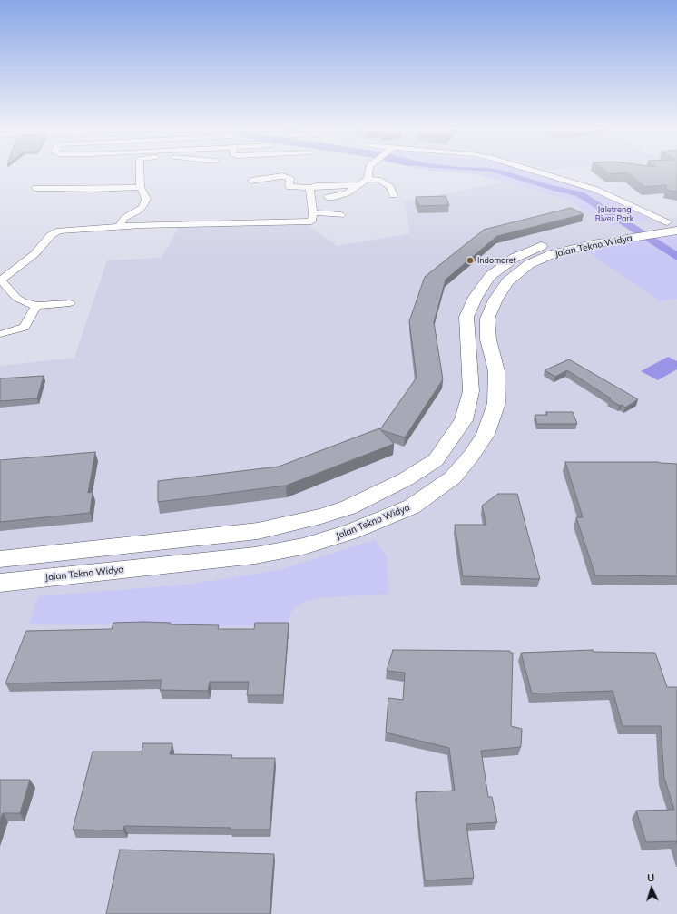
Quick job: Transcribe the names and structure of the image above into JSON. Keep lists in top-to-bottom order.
{
  "streets": {
    "main road": ["Jalan Tekno Widya"]
  },
  "parks": ["Jaletreng River Park"],
  "places": ["Indomaret"],
  "north": "top"
}
